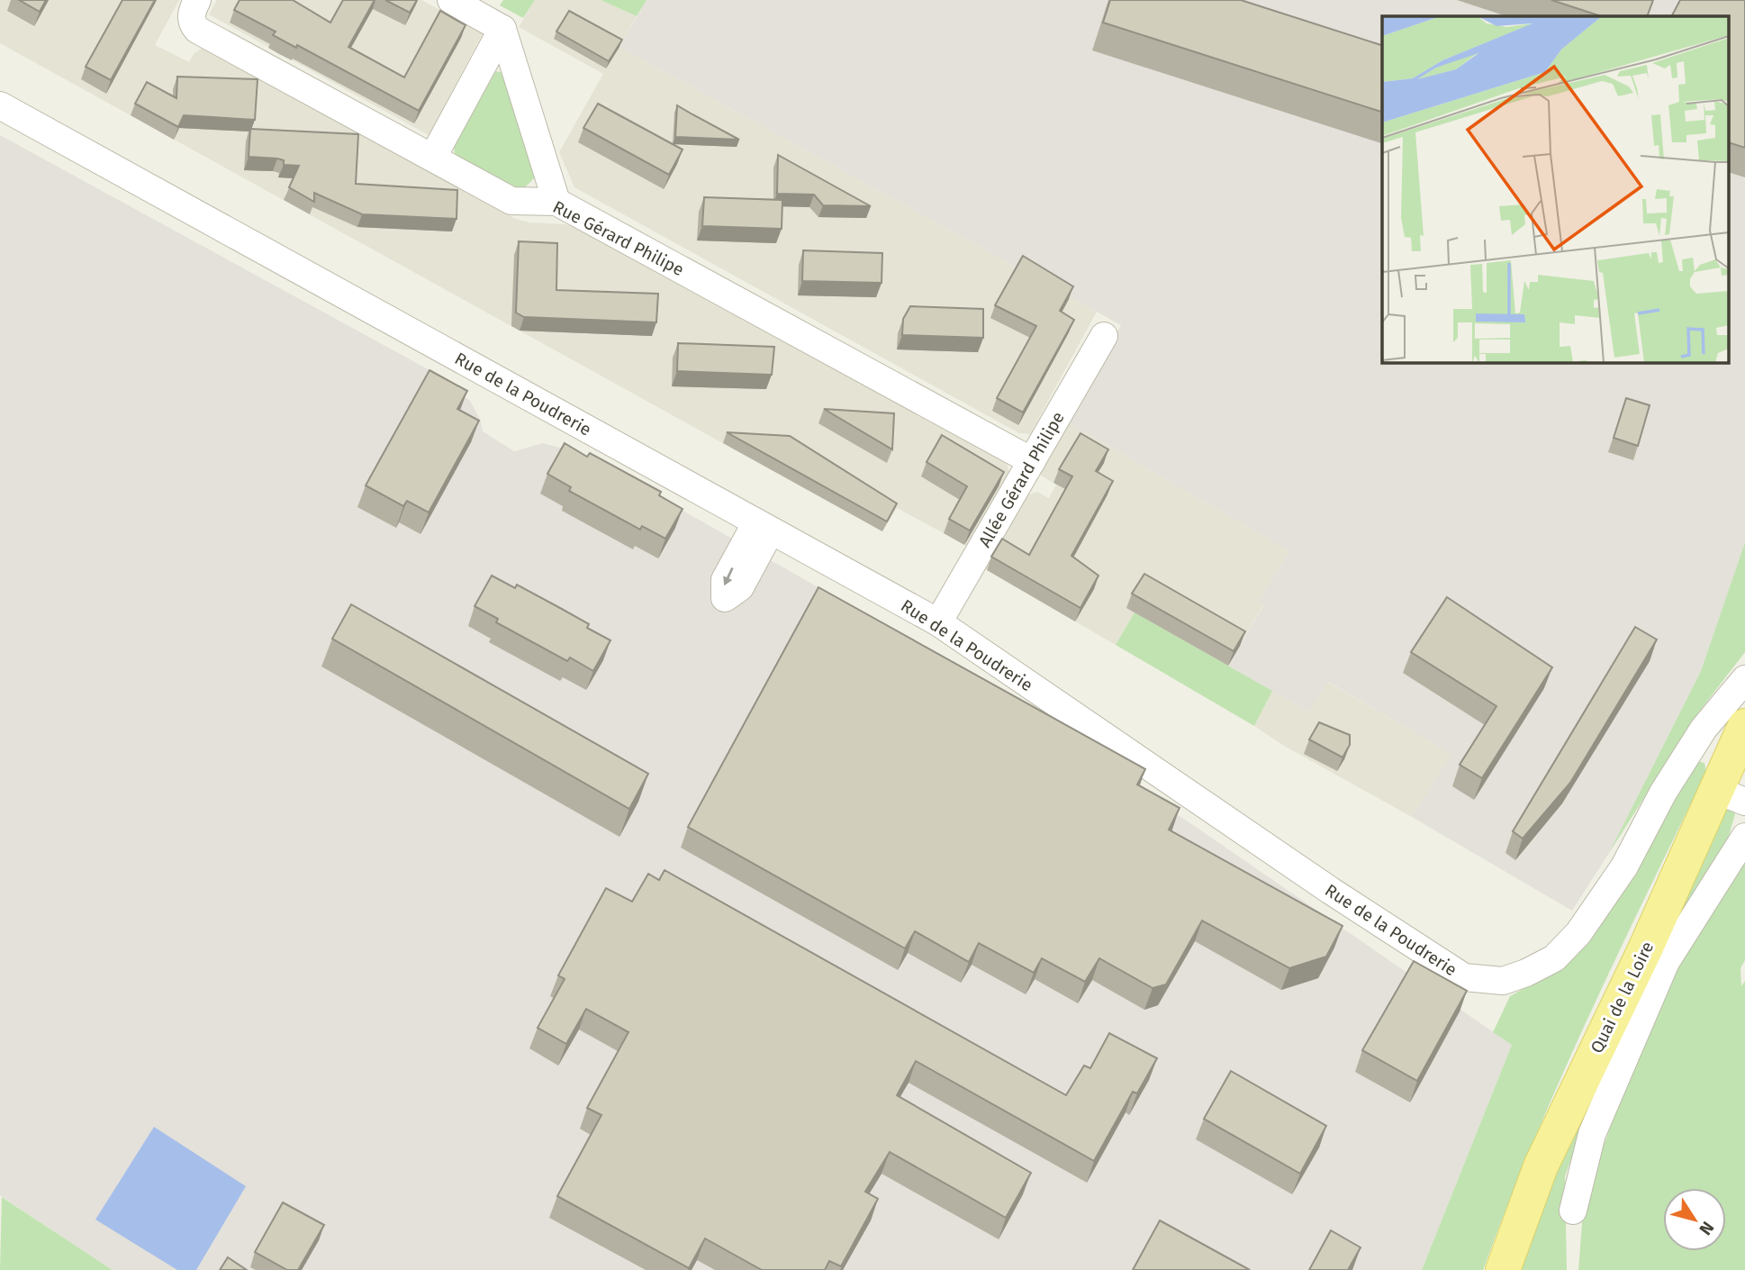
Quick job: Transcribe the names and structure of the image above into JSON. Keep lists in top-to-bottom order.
{
  "streets": {
    "main road": ["Quai de la Loire"],
    "street": ["Rue Gérard Philipe", "Rue de la Poudrerie", "Allée Gérard Philipe"]
  },
  "crossings": [
    ["Rue Gérard Philipe", "Allée Gérard Philipe"],
    ["Rue de la Poudrerie", "Allée Gérard Philipe"]
  ],
  "north": "bottom right"
}
